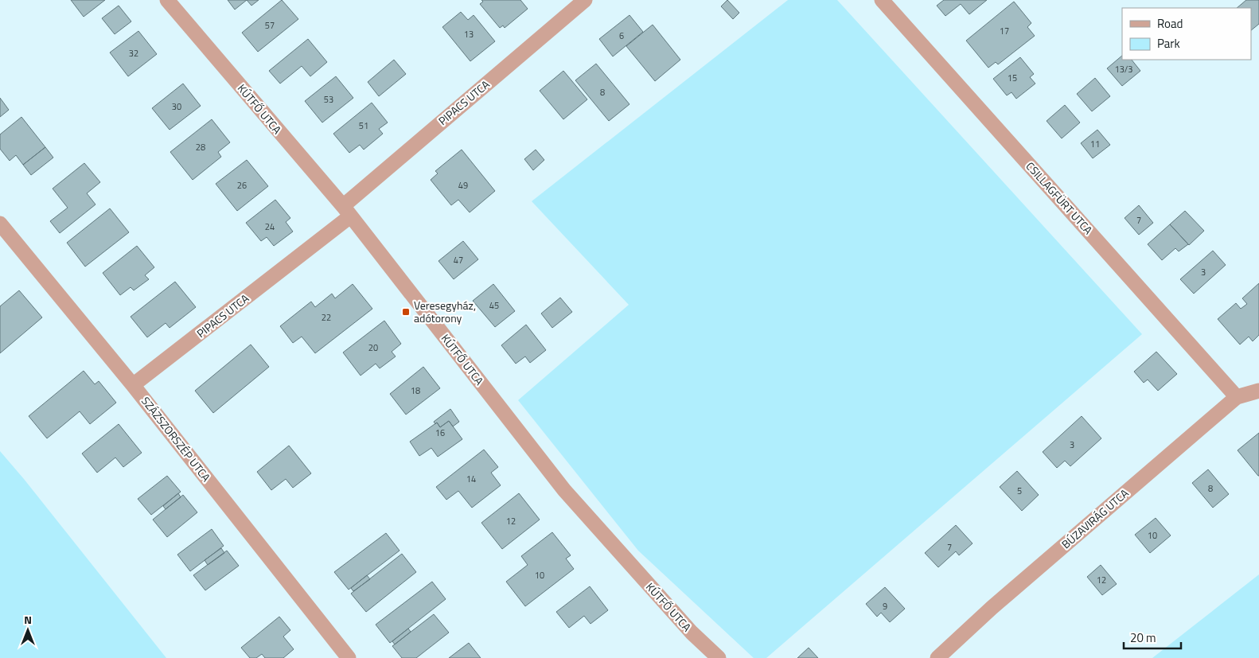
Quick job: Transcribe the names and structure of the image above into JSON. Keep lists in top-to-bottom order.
{
  "streets": {
    "street": [
      "PIPACS UTCA",
      "KÚTFŐ UTCA",
      "CSILLAGFÜRT UTCA",
      "SZÁZSZORSZÉP UTCA",
      "BÚZAVIRÁG UTCA"
    ]
  },
  "crossings": [
    ["PIPACS UTCA", "KÚTFŐ UTCA"],
    ["PIPACS UTCA", "SZÁZSZORSZÉP UTCA"],
    ["CSILLAGFÜRT UTCA", "BÚZAVIRÁG UTCA"]
  ],
  "places": {
    "transit": ["Veresegyház, adótorony"]
  },
  "house_numbers": [
    "57",
    "17",
    "13",
    "6",
    "32",
    "13/3",
    "15",
    "8",
    "53",
    "30",
    "51",
    "11",
    "28",
    "26",
    "49",
    "7",
    "24",
    "47",
    "3",
    "45",
    "22",
    "20",
    "18",
    "16",
    "3",
    "14",
    "8",
    "5",
    "12",
    "10",
    "7",
    "10",
    "12",
    "9"
  ],
  "legend": ["Road", "Park"],
  "scale_bar": "20 m",
  "north": "top"
}
